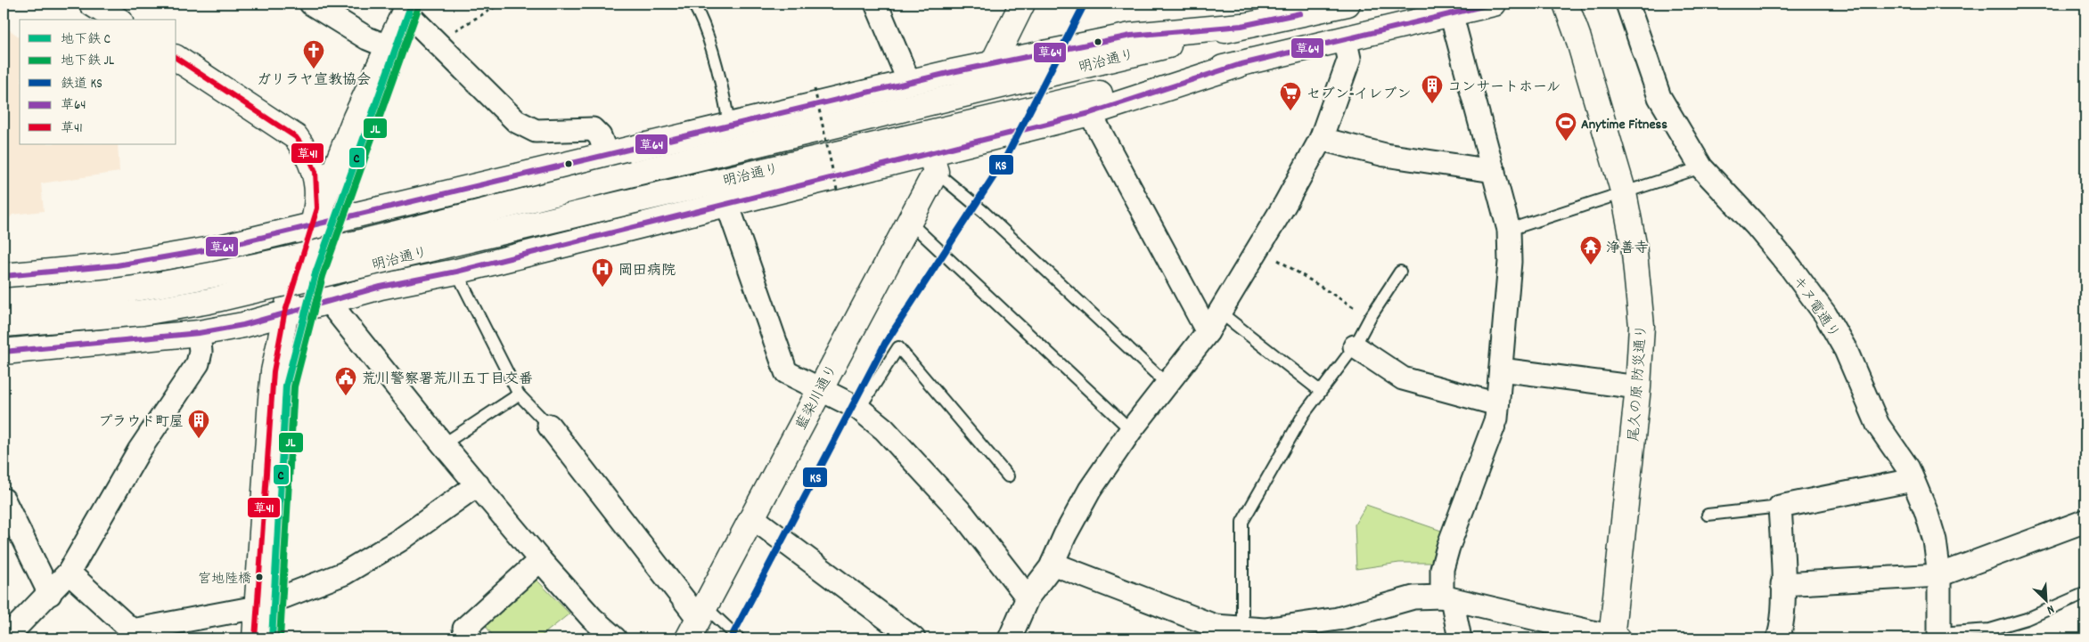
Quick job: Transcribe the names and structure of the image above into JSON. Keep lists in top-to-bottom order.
{
  "streets": {
    "main road": ["明治通り", "尾久の原 防災通り", "藍染川通り"],
    "street": ["キヌ電通り"]
  },
  "places": {
    "church": ["ガリラヤ宣教協会"],
    "building": ["コンサートホール", "プラウド町屋"],
    "supermarket": ["セブン-イレブン"],
    "sports": ["Anytime Fitness"],
    "temple": ["浄善寺"],
    "hospital": ["岡田病院"],
    "public building": ["荒川警察署荒川五丁目交番"],
    "other": ["宮地陸橋"]
  },
  "lines": [
    "metro line C",
    "rail line KS",
    "transit line 草64",
    "metro line JL",
    "transit line 草41"
  ],
  "legend": [
    "地下鉄 C",
    "地下鉄 JL",
    "鉄道 KS",
    "草64",
    "草41"
  ],
  "north": "bottom right"
}
